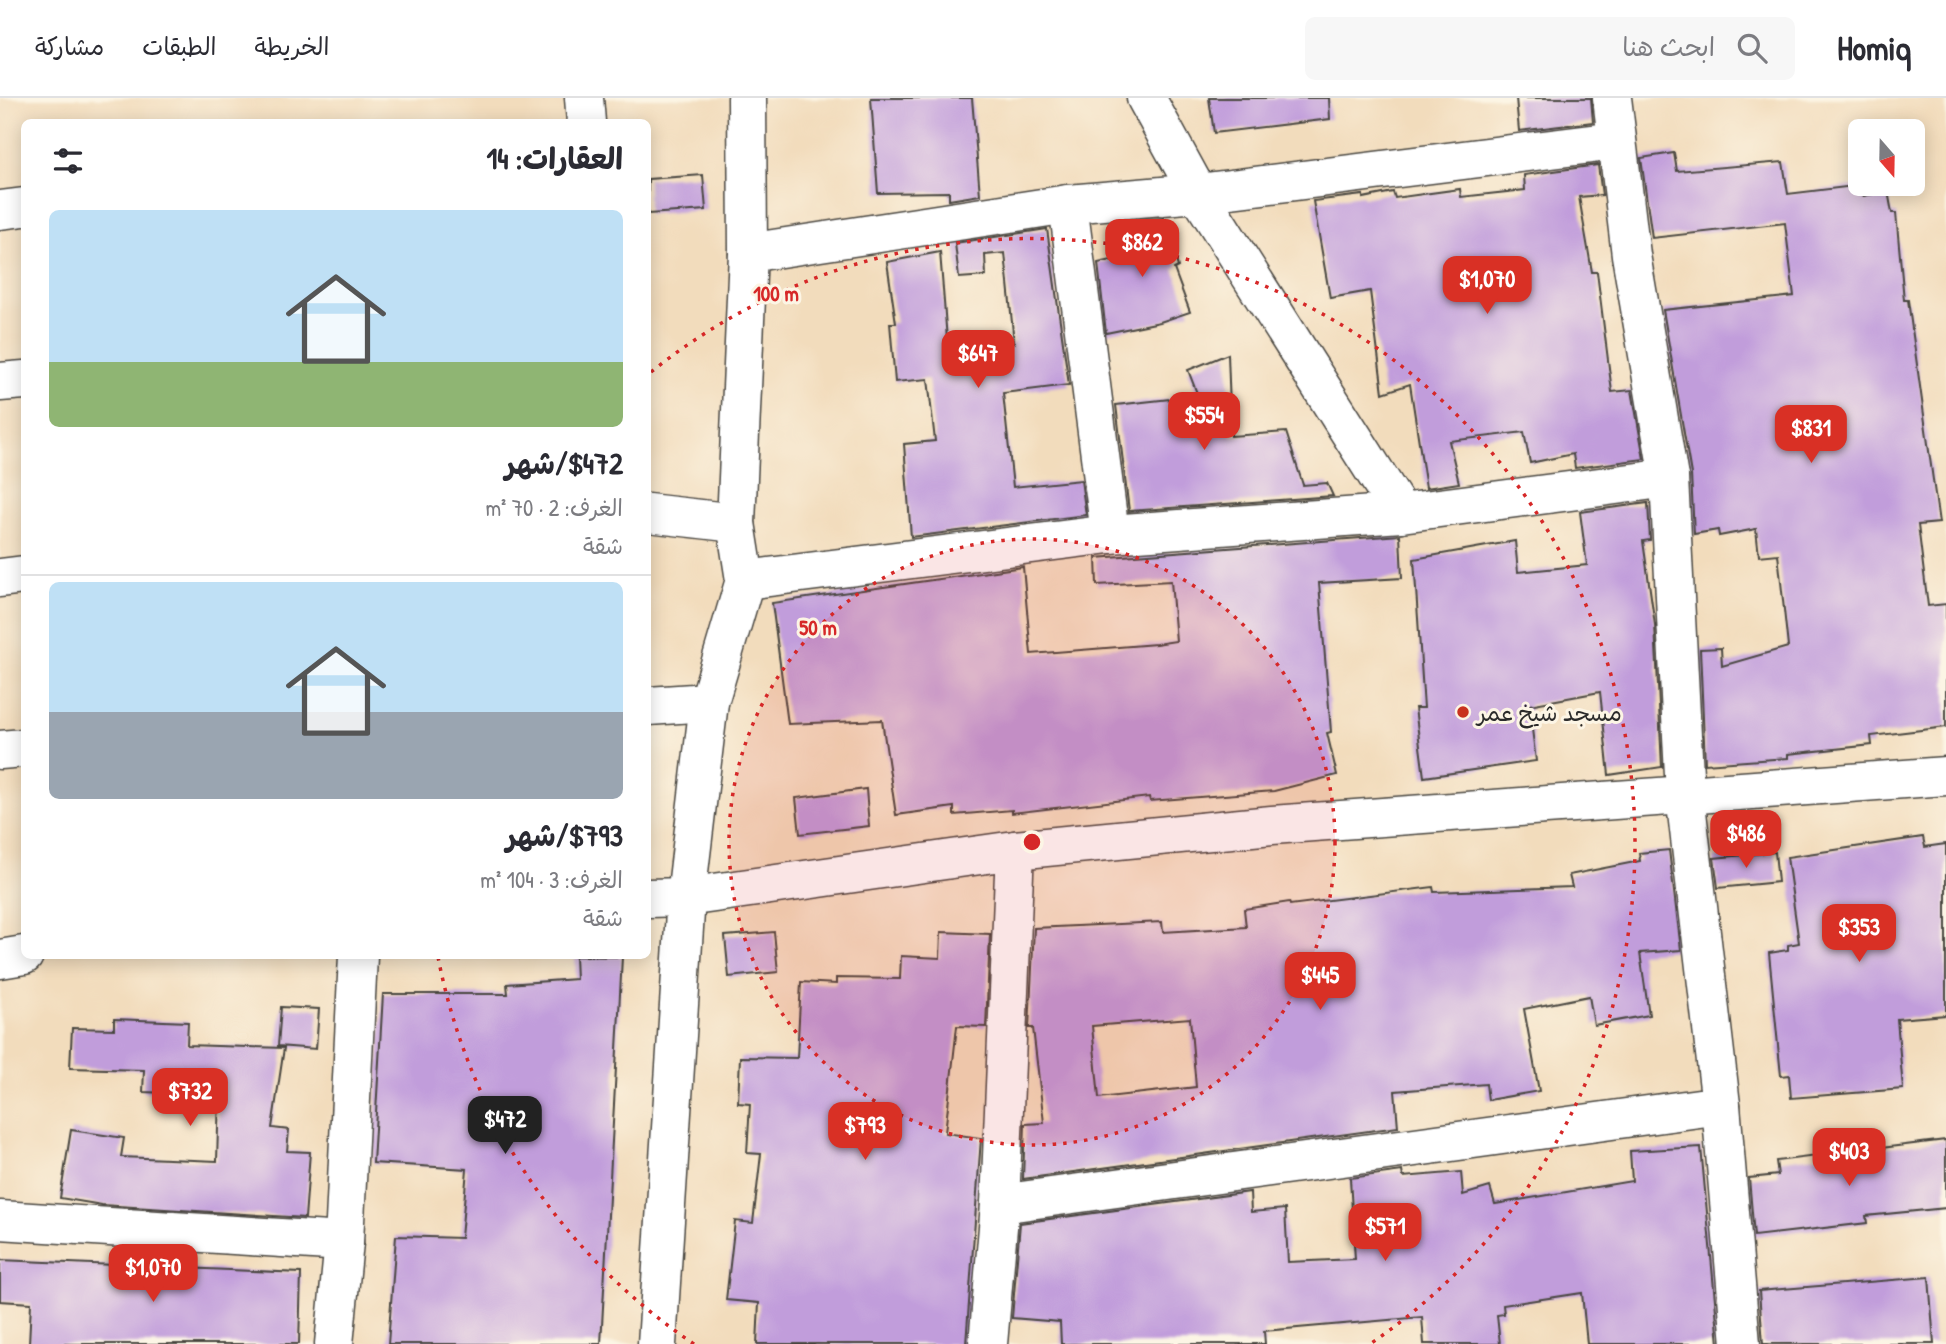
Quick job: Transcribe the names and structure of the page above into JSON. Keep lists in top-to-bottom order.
{
  "places": ["مسجد شيخ عمر"],
  "north": "bottom",
  "page": {
    "header": "Homiq",
    "search": "ابحث هنا",
    "nav": ["الخريطة", "الطبقات", "مشاركة"],
    "heading": "العقارات: 14",
    "list": [
      {
        "name": "$472/شهر",
        "note": "الغرف: 2 · 70 m² · شقة"
      },
      {
        "name": "$793/شهر",
        "note": "الغرف: 3 · 104 m² · شقة"
      }
    ],
    "price": [
      "$862",
      "$1,070",
      "$647",
      "$554",
      "$831",
      "$486",
      "$353",
      "$445",
      "$732",
      "$472",
      "$793",
      "$403",
      "$571",
      "$1,070"
    ]
  },
  "rings": ["100 m", "50 m"]
}
